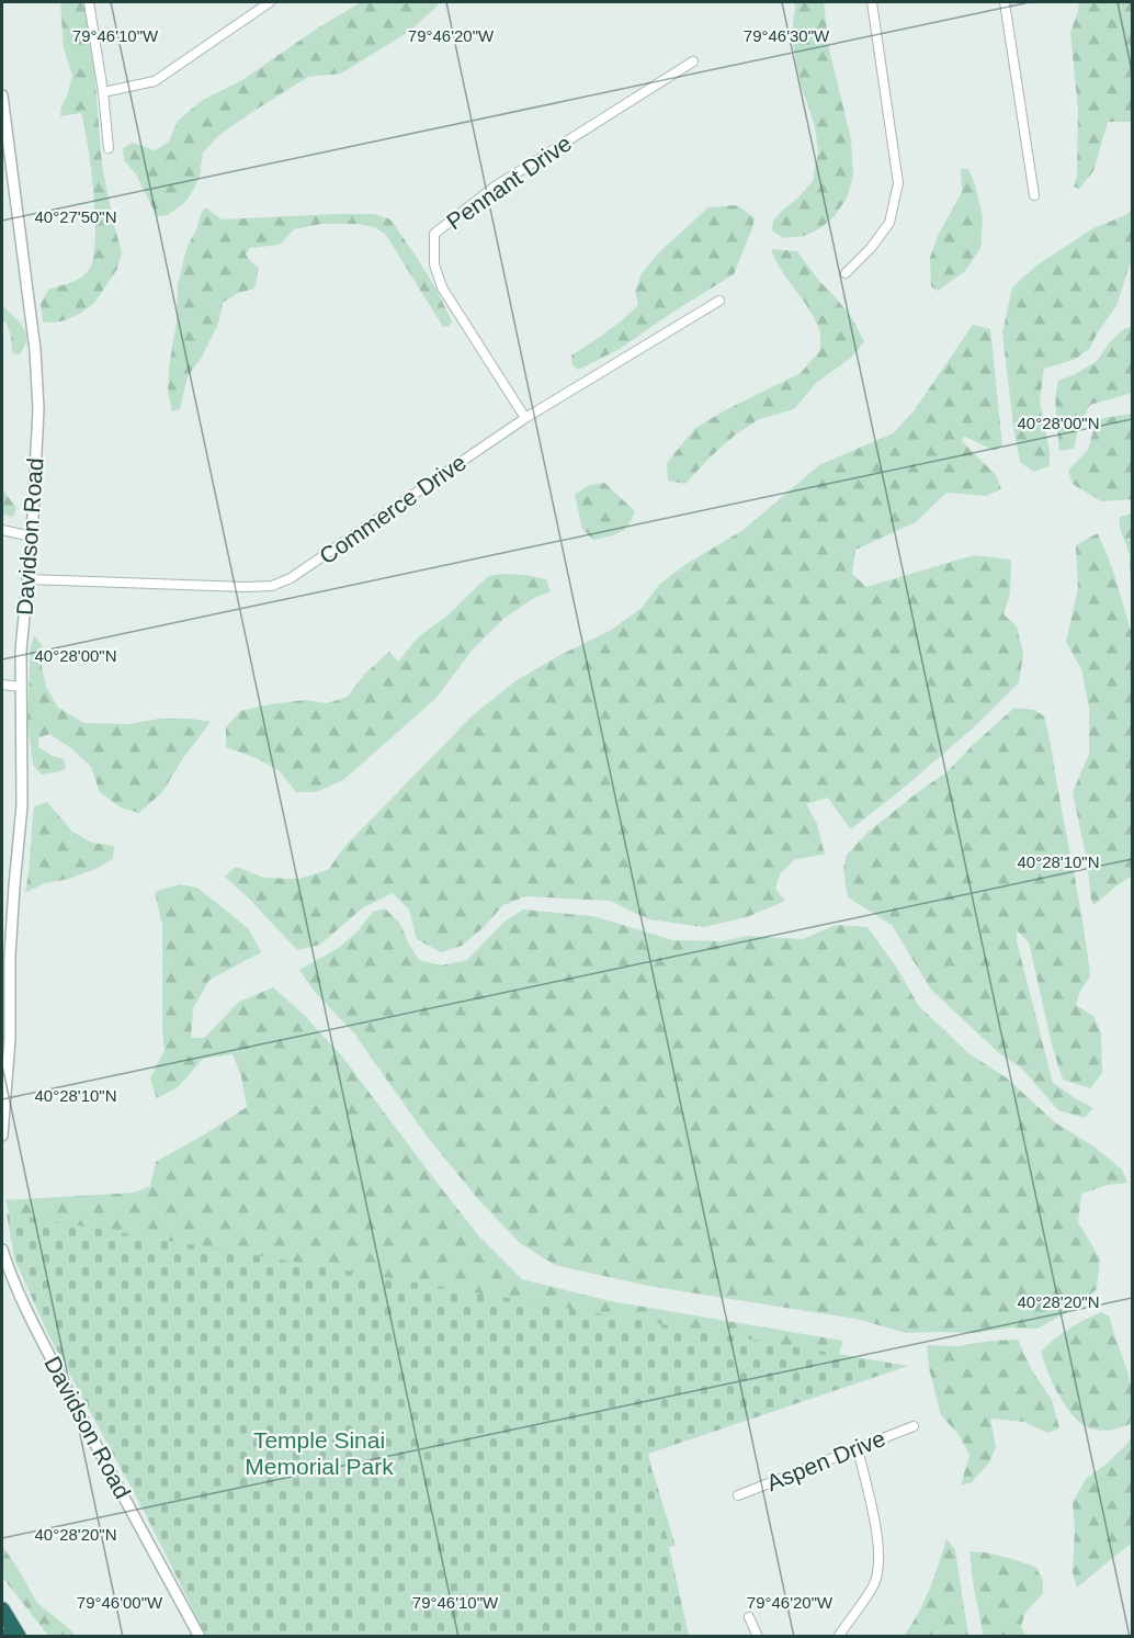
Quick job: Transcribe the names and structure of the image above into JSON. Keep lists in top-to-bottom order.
{
  "streets": {
    "street": [
      "Pennant Drive",
      "Commerce Drive",
      "Davidson Road",
      "Aspen Drive"
    ]
  },
  "crossings": [
    ["Pennant Drive", "Commerce Drive"],
    ["Commerce Drive", "Davidson Road"]
  ],
  "parks": ["Temple Sinai Memorial Park"],
  "coordinates": [
    "79°46'10\"W",
    "79°46'20\"W",
    "79°46'30\"W",
    "40°27'50\"N",
    "40°28'00\"N",
    "40°28'10\"N",
    "40°28'20\"N",
    "79°46'00\"W"
  ]
}
